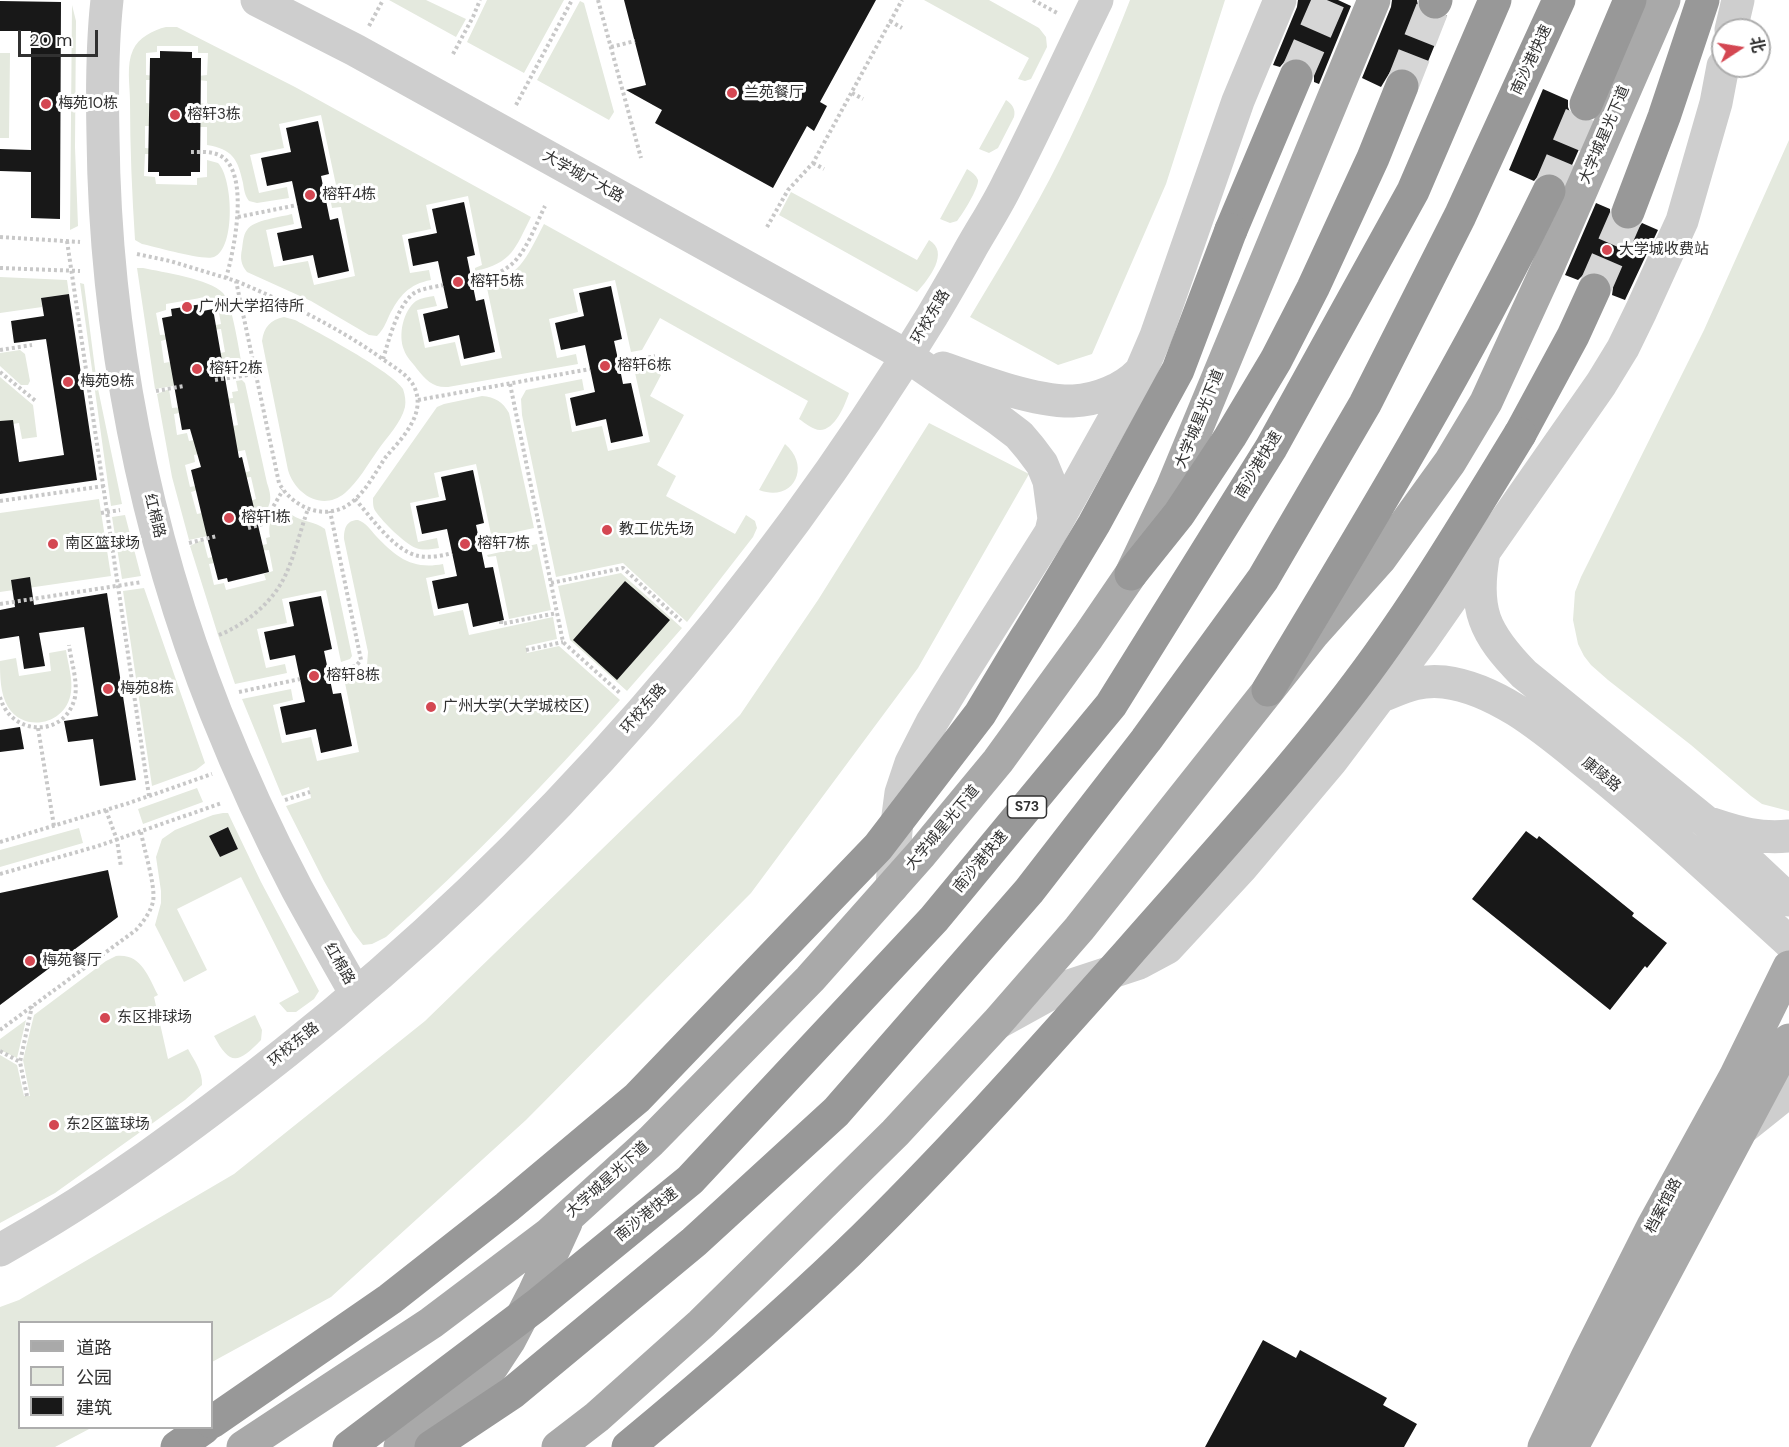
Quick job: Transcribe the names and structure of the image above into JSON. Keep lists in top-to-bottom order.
{
  "streets": {
    "highway": ["南沙港快速", "S73"],
    "main road": ["大学城星光下道", "档案馆路"],
    "street": [
      "大学城广大路",
      "环校东路",
      "红棉路",
      "康陵路"
    ]
  },
  "crossings": [
    ["大学城广大路", "环校东路"],
    ["环校东路", "红棉路"]
  ],
  "places": [
    "兰苑餐厅",
    "梅苑10栋",
    "榕轩3栋",
    "榕轩4栋",
    "大学城收费站",
    "榕轩5栋",
    "广州大学招待所",
    "榕轩6栋",
    "榕轩2栋",
    "梅苑9栋",
    "榕轩1栋",
    "教工优先场",
    "南区篮球场",
    "榕轩7栋",
    "榕轩8栋",
    "梅苑8栋",
    "广州大学(大学城校区)",
    "梅苑餐厅",
    "东区排球场",
    "东2区篮球场"
  ],
  "legend": ["道路", "公园", "建筑"],
  "scale_bar": "20 m",
  "north": "right"
}
